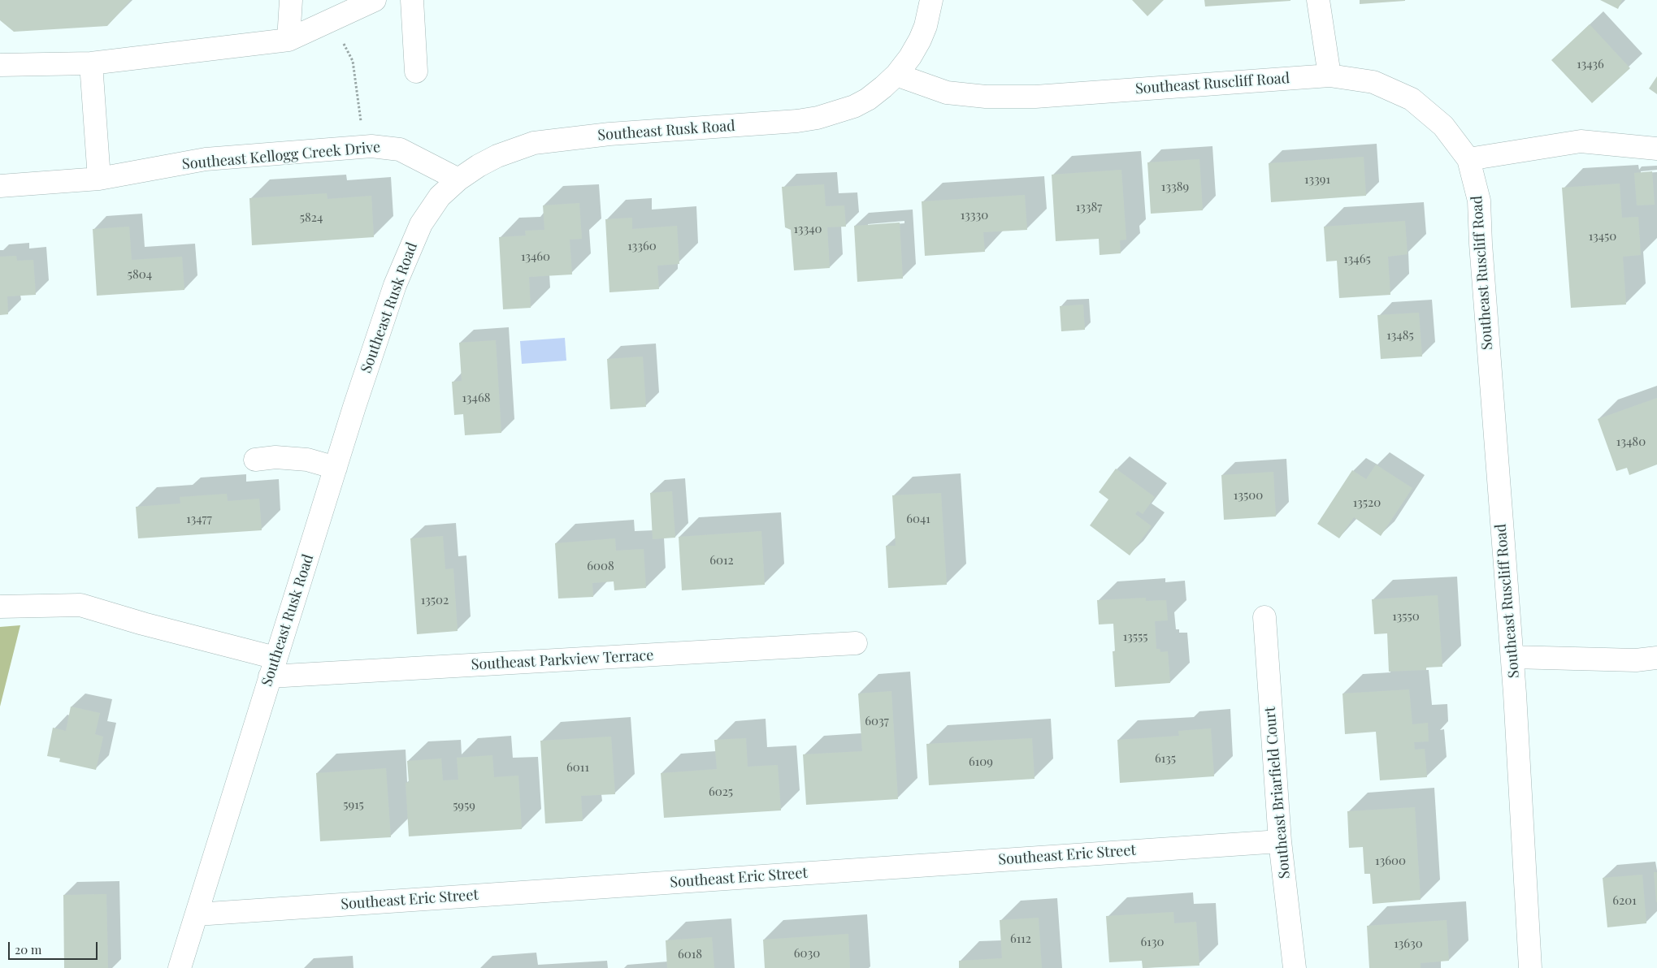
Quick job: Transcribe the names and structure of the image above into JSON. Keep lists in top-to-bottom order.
{
  "streets": {
    "street": [
      "Southeast Ruscliff Road",
      "Southeast Rusk Road",
      "Southeast Kellogg Creek Drive",
      "Southeast Parkview Terrace",
      "Southeast Briarfield Court",
      "Southeast Eric Street"
    ]
  },
  "crossings": [
    ["Southeast Ruscliff Road", "Southeast Rusk Road"],
    ["Southeast Rusk Road", "Southeast Kellogg Creek Drive"],
    ["Southeast Rusk Road", "Southeast Parkview Terrace"],
    ["Southeast Rusk Road", "Southeast Eric Street"],
    ["Southeast Briarfield Court", "Southeast Eric Street"]
  ],
  "house_numbers": [
    "13436",
    "13391",
    "13389",
    "13387",
    "13330",
    "5824",
    "13340",
    "13450",
    "13360",
    "13460",
    "13465",
    "5804",
    "13485",
    "13468",
    "13480",
    "13500",
    "13520",
    "13477",
    "6041",
    "6012",
    "6008",
    "13502",
    "13550",
    "13555",
    "6037",
    "6135",
    "6109",
    "6011",
    "6025",
    "5915",
    "5959",
    "13600",
    "6201",
    "6112",
    "6130",
    "13630",
    "6030",
    "6018"
  ],
  "scale_bar": "20 m"
}
